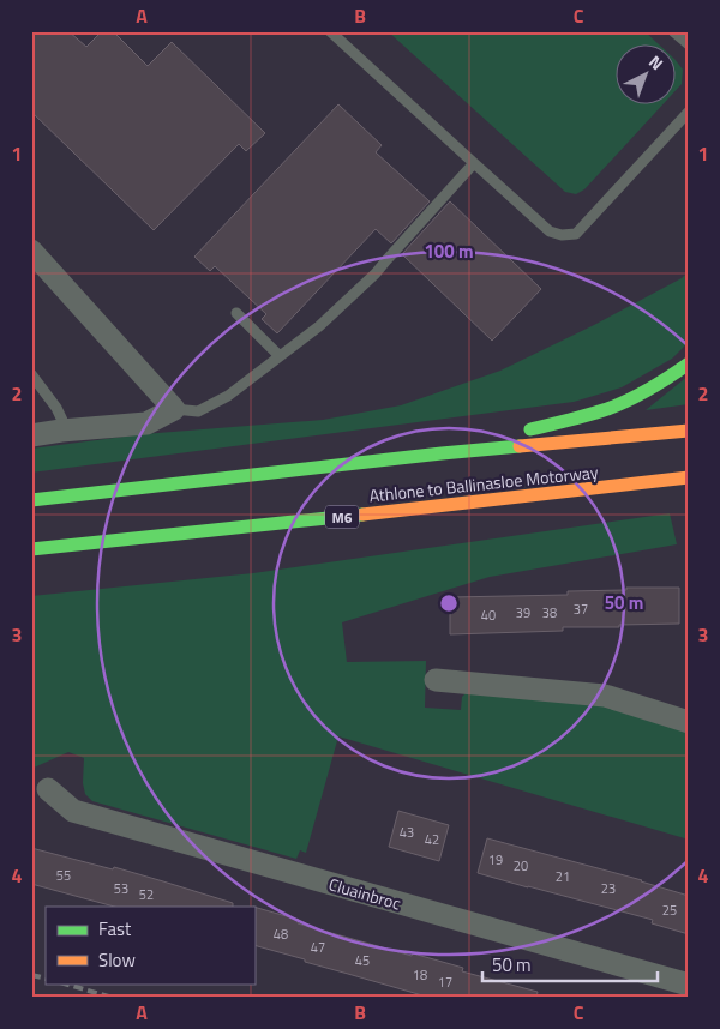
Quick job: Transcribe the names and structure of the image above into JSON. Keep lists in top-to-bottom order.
{
  "streets": {
    "highway": ["Athlone to Ballinasloe Motorway", "M6"],
    "street": ["Cluainbroc"]
  },
  "house_numbers": [
    "37",
    "39",
    "38",
    "40",
    "43",
    "42",
    "19",
    "20",
    "55",
    "21",
    "53",
    "23",
    "52",
    "25",
    "48",
    "47",
    "45",
    "18",
    "17"
  ],
  "legend": ["Fast", "Slow"],
  "scale_bar": "50 m",
  "north": "top right",
  "grid": {
    "columns": ["A", "B", "C"],
    "rows": [
      "1",
      "2",
      "3",
      "4"
    ]
  },
  "rings": ["100 m", "50 m"]
}
